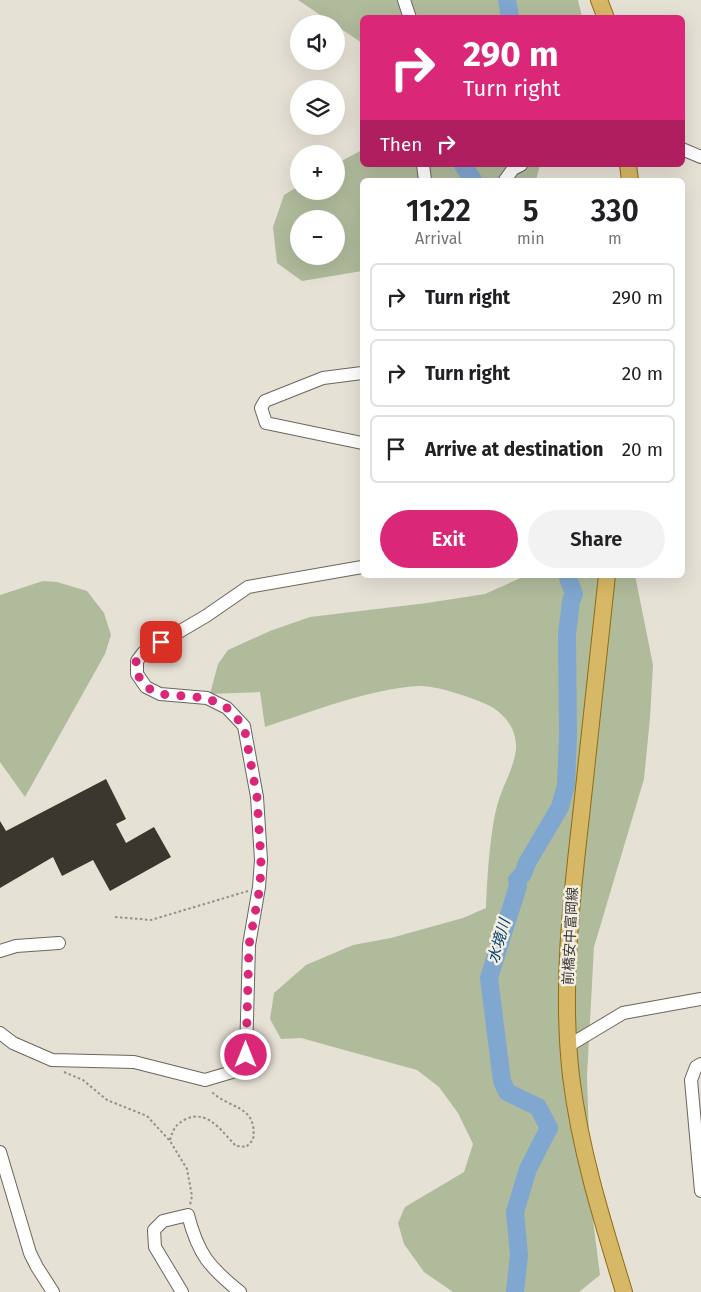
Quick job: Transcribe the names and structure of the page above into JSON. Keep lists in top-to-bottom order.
{
  "streets": {
    "main road": ["前橋安中富岡線"]
  },
  "water": ["水境川"],
  "page": {
    "map_buttons": ["+", "−"],
    "turn": ["290 m", "Turn right"],
    "then": "Then",
    "eta": [
      "11:22",
      "Arrival",
      "5",
      "min",
      "330",
      "m"
    ],
    "list": [
      {
        "name": "Turn right",
        "value": "290 m"
      },
      {
        "name": "Turn right",
        "value": "20 m"
      },
      {
        "name": "Arrive at destination",
        "value": "20 m"
      }
    ],
    "buttons": ["Exit", "Share"]
  }
}
